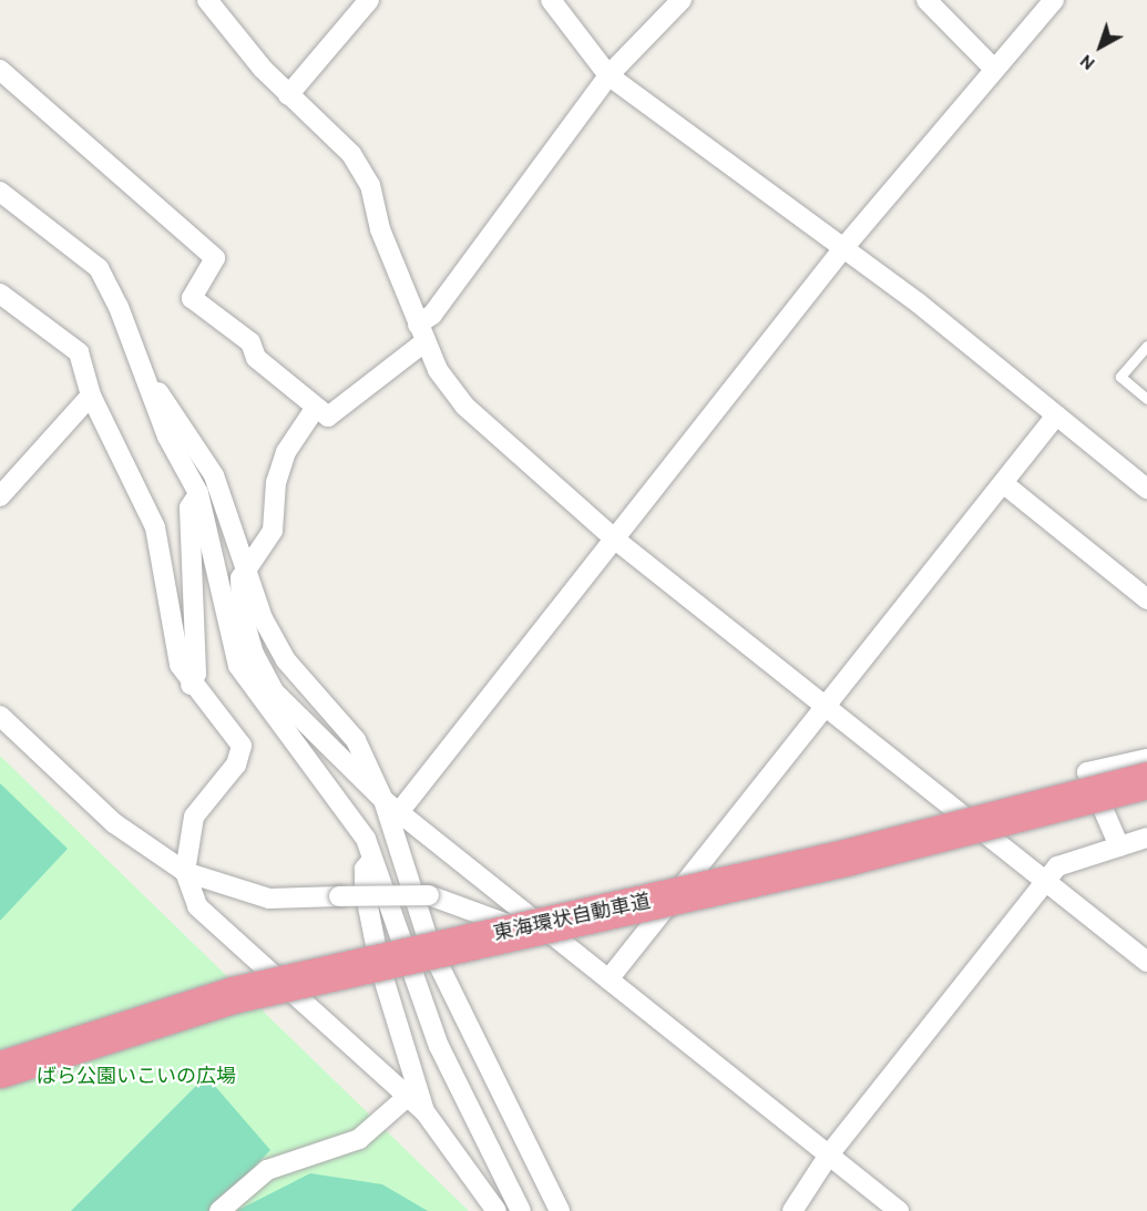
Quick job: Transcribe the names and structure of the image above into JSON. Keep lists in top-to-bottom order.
{
  "streets": {
    "highway": ["東海環状自動車道"]
  },
  "parks": ["ばら公園いこいの広場"],
  "north": "bottom left"
}
